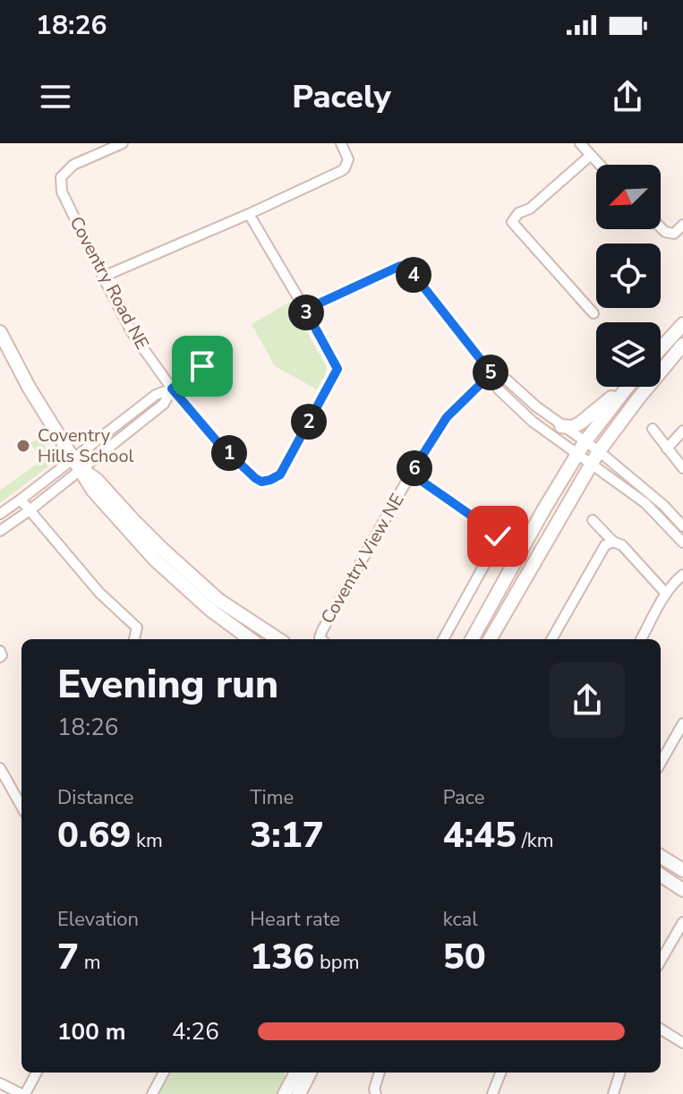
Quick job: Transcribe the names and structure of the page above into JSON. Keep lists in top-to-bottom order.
{
  "streets": {
    "street": ["Coventry Road NE", "Coventry View NE"]
  },
  "places": ["Coventry Hills School"],
  "north": "bottom left",
  "page": {
    "status": "18:26",
    "header": "Pacely",
    "pins": [
      "4",
      "3",
      "5",
      "2",
      "1",
      "6"
    ],
    "heading": ["Evening run", "18:26"],
    "stats": [
      ["Distance", "0.69 km"],
      ["Time", "3:17"],
      ["Pace", "4:45 /km"],
      ["Elevation", "7 m"],
      ["Heart rate", "136 bpm"],
      ["kcal", "50"]
    ],
    "list": [
      {
        "name": "100 m",
        "note": "4:26"
      }
    ]
  }
}
